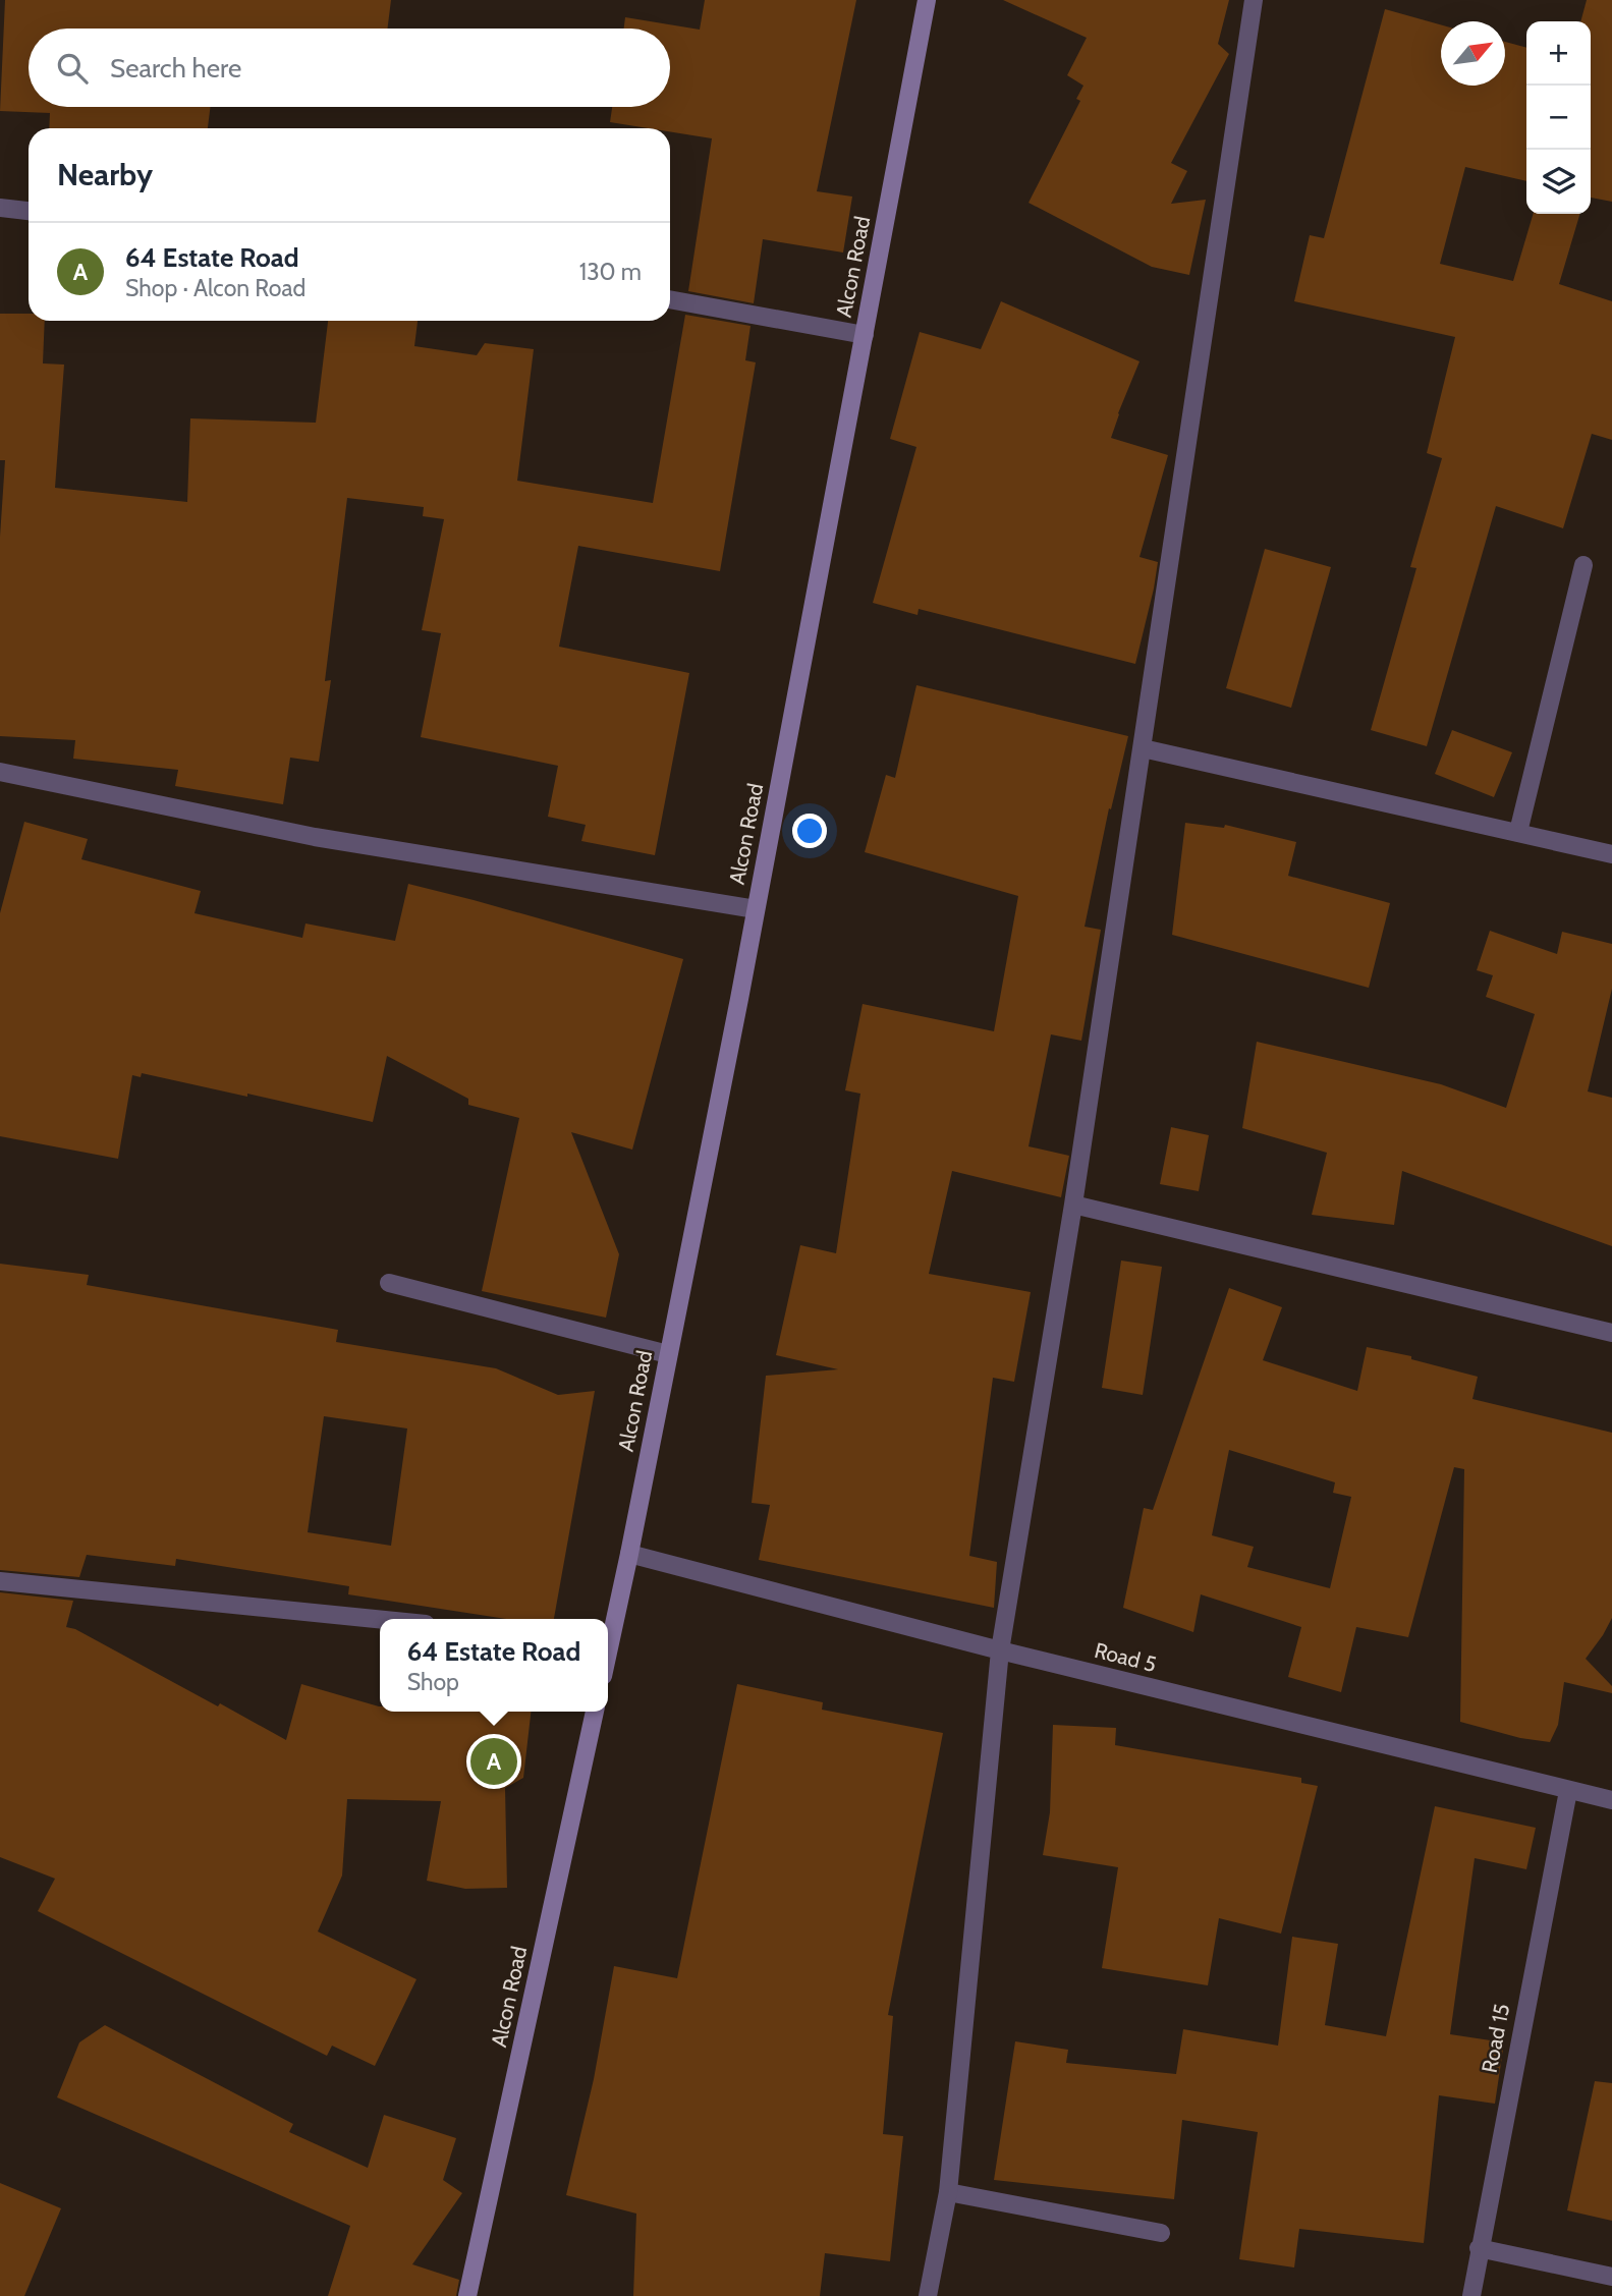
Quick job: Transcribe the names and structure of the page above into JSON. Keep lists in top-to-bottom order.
{
  "streets": {
    "main road": ["Alcon Road"],
    "street": ["Road 5", "Road 15"]
  },
  "crossings": [
    ["Alcon Road", "Road 5"],
    ["Road 5", "Road 15"]
  ],
  "north": "top right",
  "page": {
    "map_buttons": ["+", "−"],
    "search": "Search here",
    "heading": "Nearby",
    "list": [
      {
        "mark": "A",
        "name": "64 Estate Road",
        "note": "Shop · Alcon Road",
        "value": "130 m"
      }
    ],
    "popup": ["64 Estate Road", "Shop"],
    "pins": "A"
  }
}
